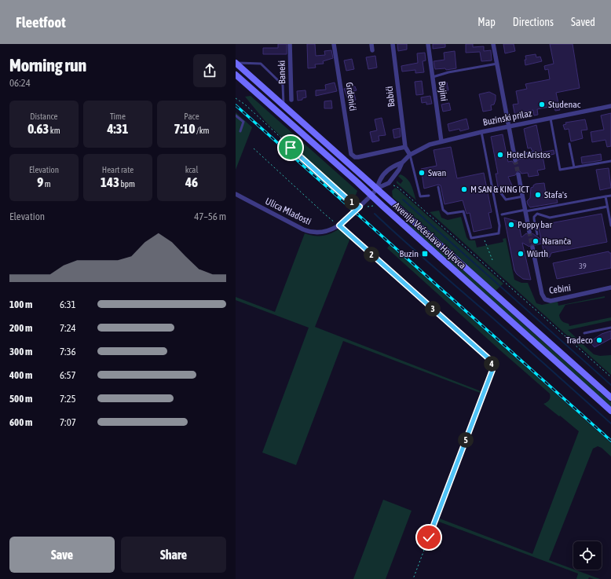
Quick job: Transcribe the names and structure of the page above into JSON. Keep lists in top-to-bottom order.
{
  "streets": {
    "main road": ["Avenija Većeslava Holjevca"],
    "street": [
      "Baneki",
      "Bujini",
      "Grdenići",
      "Babići",
      "Buzinski prilaz",
      "Ulica Mladosti",
      "Cebini"
    ]
  },
  "crossings": [
    ["Bujini", "Buzinski prilaz"],
    ["Grdenići", "Babići"],
    ["Buzinski prilaz", "Ulica Mladosti"],
    ["Buzinski prilaz", "Avenija Većeslava Holjevca"],
    ["Ulica Mladosti", "Avenija Većeslava Holjevca"]
  ],
  "places": {
    "other": [
      "Studenac",
      "Hotel Aristos",
      "Swan",
      "M SAN & KING ICT",
      "Stafa's",
      "Poppy bar",
      "Naranča",
      "Würth",
      "Tradeco"
    ],
    "transit": ["Buzin"]
  },
  "house_numbers": ["39"],
  "page": {
    "header": "Fleetfoot",
    "nav": ["Map", "Directions", "Saved"],
    "heading": ["Morning run", "06:24"],
    "stats": [
      ["Distance", "0.63 km"],
      ["Time", "4:31"],
      ["Pace", "7:10 /km"],
      ["Elevation", "9 m"],
      ["Heart rate", "143 bpm"],
      ["kcal", "46"]
    ],
    "pins": [
      "1",
      "2",
      "3",
      "4",
      "5"
    ],
    "chart": ["Elevation", "47–56 m"],
    "list": [
      {
        "name": "100 m",
        "note": "6:31"
      },
      {
        "name": "200 m",
        "note": "7:24"
      },
      {
        "name": "300 m",
        "note": "7:36"
      },
      {
        "name": "400 m",
        "note": "6:57"
      },
      {
        "name": "500 m",
        "note": "7:25"
      },
      {
        "name": "600 m",
        "note": "7:07"
      }
    ],
    "buttons": ["Save", "Share"]
  }
}
